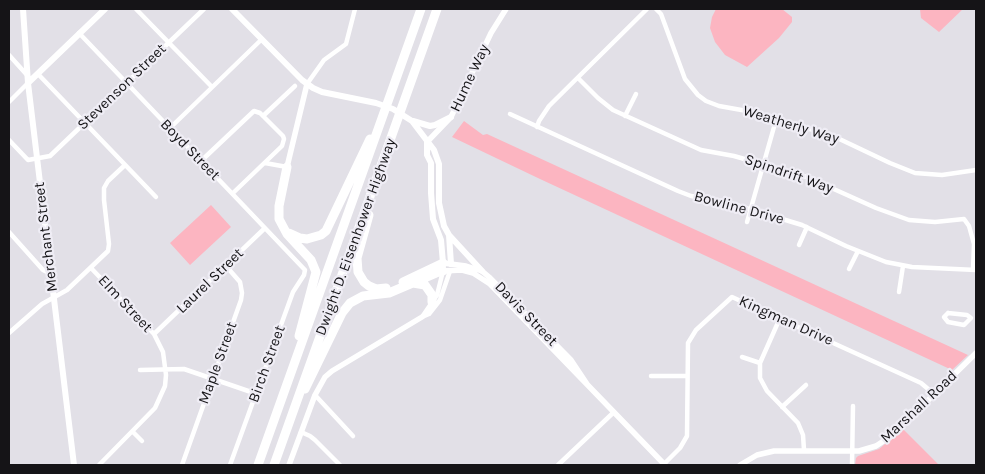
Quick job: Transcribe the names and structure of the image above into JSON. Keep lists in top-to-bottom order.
{
  "streets": {
    "highway": ["Dwight D. Eisenhower Highway"],
    "main road": ["Merchant Street"],
    "street": [
      "Hume Way",
      "Stevenson Street",
      "Weatherly Way",
      "Boyd Street",
      "Spindrift Way",
      "Bowline Drive",
      "Laurel Street",
      "Elm Street",
      "Davis Street",
      "Kingman Drive",
      "Maple Street",
      "Birch Street",
      "Marshall Road"
    ]
  },
  "crossings": [
    ["Stevenson Street", "Boyd Street"],
    ["Stevenson Street", "Merchant Street"],
    ["Boyd Street", "Laurel Street"],
    ["Boyd Street", "Birch Street"],
    ["Spindrift Way", "Bowline Drive"],
    ["Merchant Street", "Elm Street"],
    ["Laurel Street", "Elm Street"],
    ["Laurel Street", "Maple Street"],
    ["Davis Street", "Kingman Drive"],
    ["Kingman Drive", "Marshall Road"]
  ]
}
